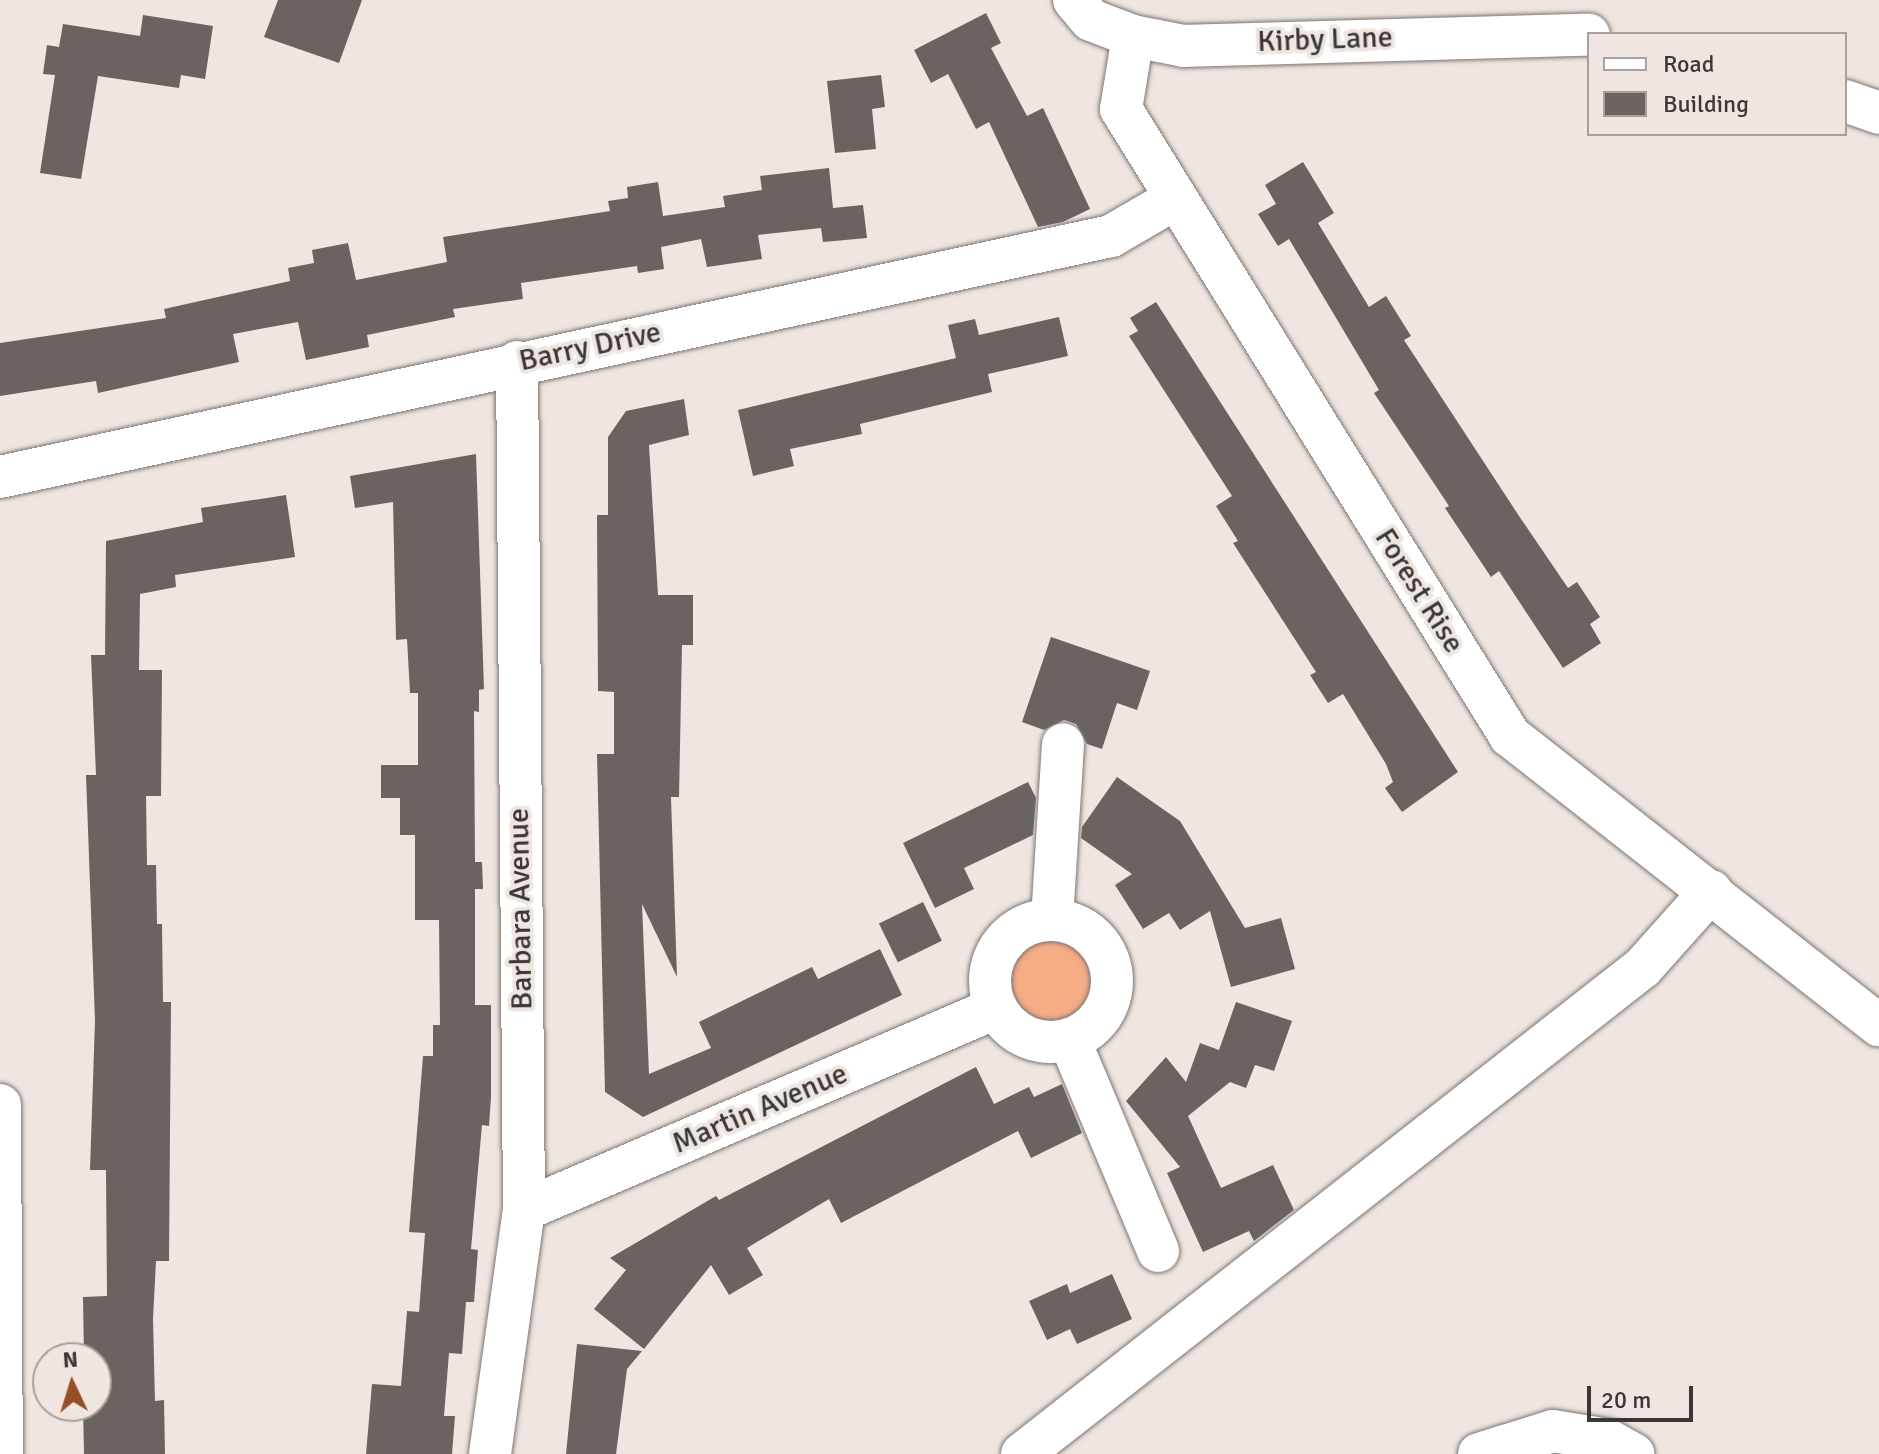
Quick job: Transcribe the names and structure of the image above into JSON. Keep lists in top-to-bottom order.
{
  "streets": {
    "street": [
      "Kirby Lane",
      "Barry Drive",
      "Forest Rise",
      "Barbara Avenue",
      "Martin Avenue"
    ]
  },
  "crossings": [
    ["Kirby Lane", "Forest Rise"],
    ["Barry Drive", "Forest Rise"],
    ["Barry Drive", "Barbara Avenue"],
    ["Barbara Avenue", "Martin Avenue"]
  ],
  "legend": ["Road", "Building"],
  "scale_bar": "20 m",
  "north": "top"
}
